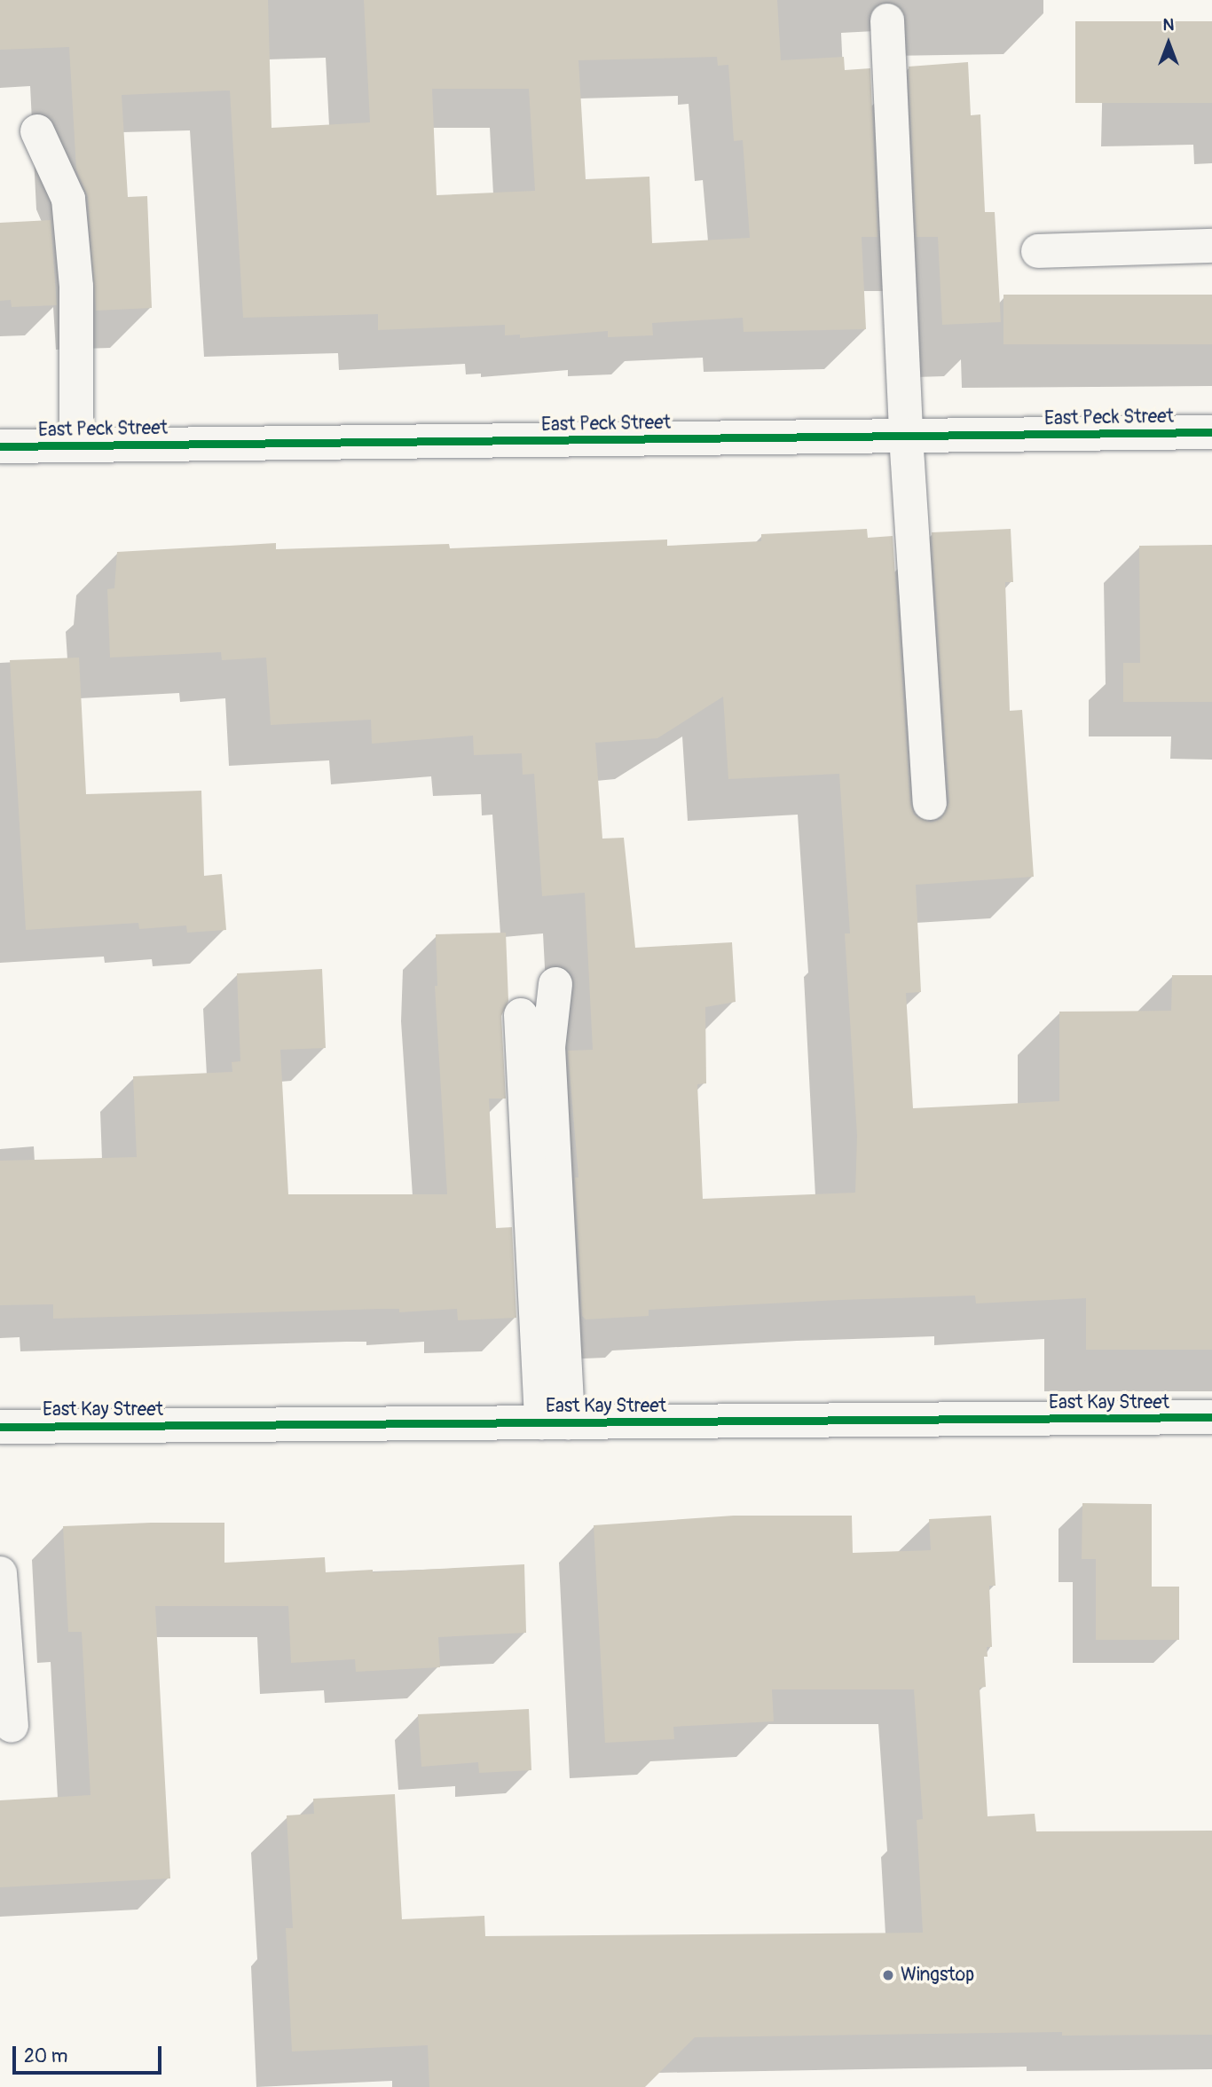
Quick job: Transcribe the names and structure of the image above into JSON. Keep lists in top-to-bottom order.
{
  "streets": {
    "street": ["East Peck Street", "East Kay Street"]
  },
  "places": ["Wingstop"],
  "scale_bar": "20 m",
  "north": "top"
}
